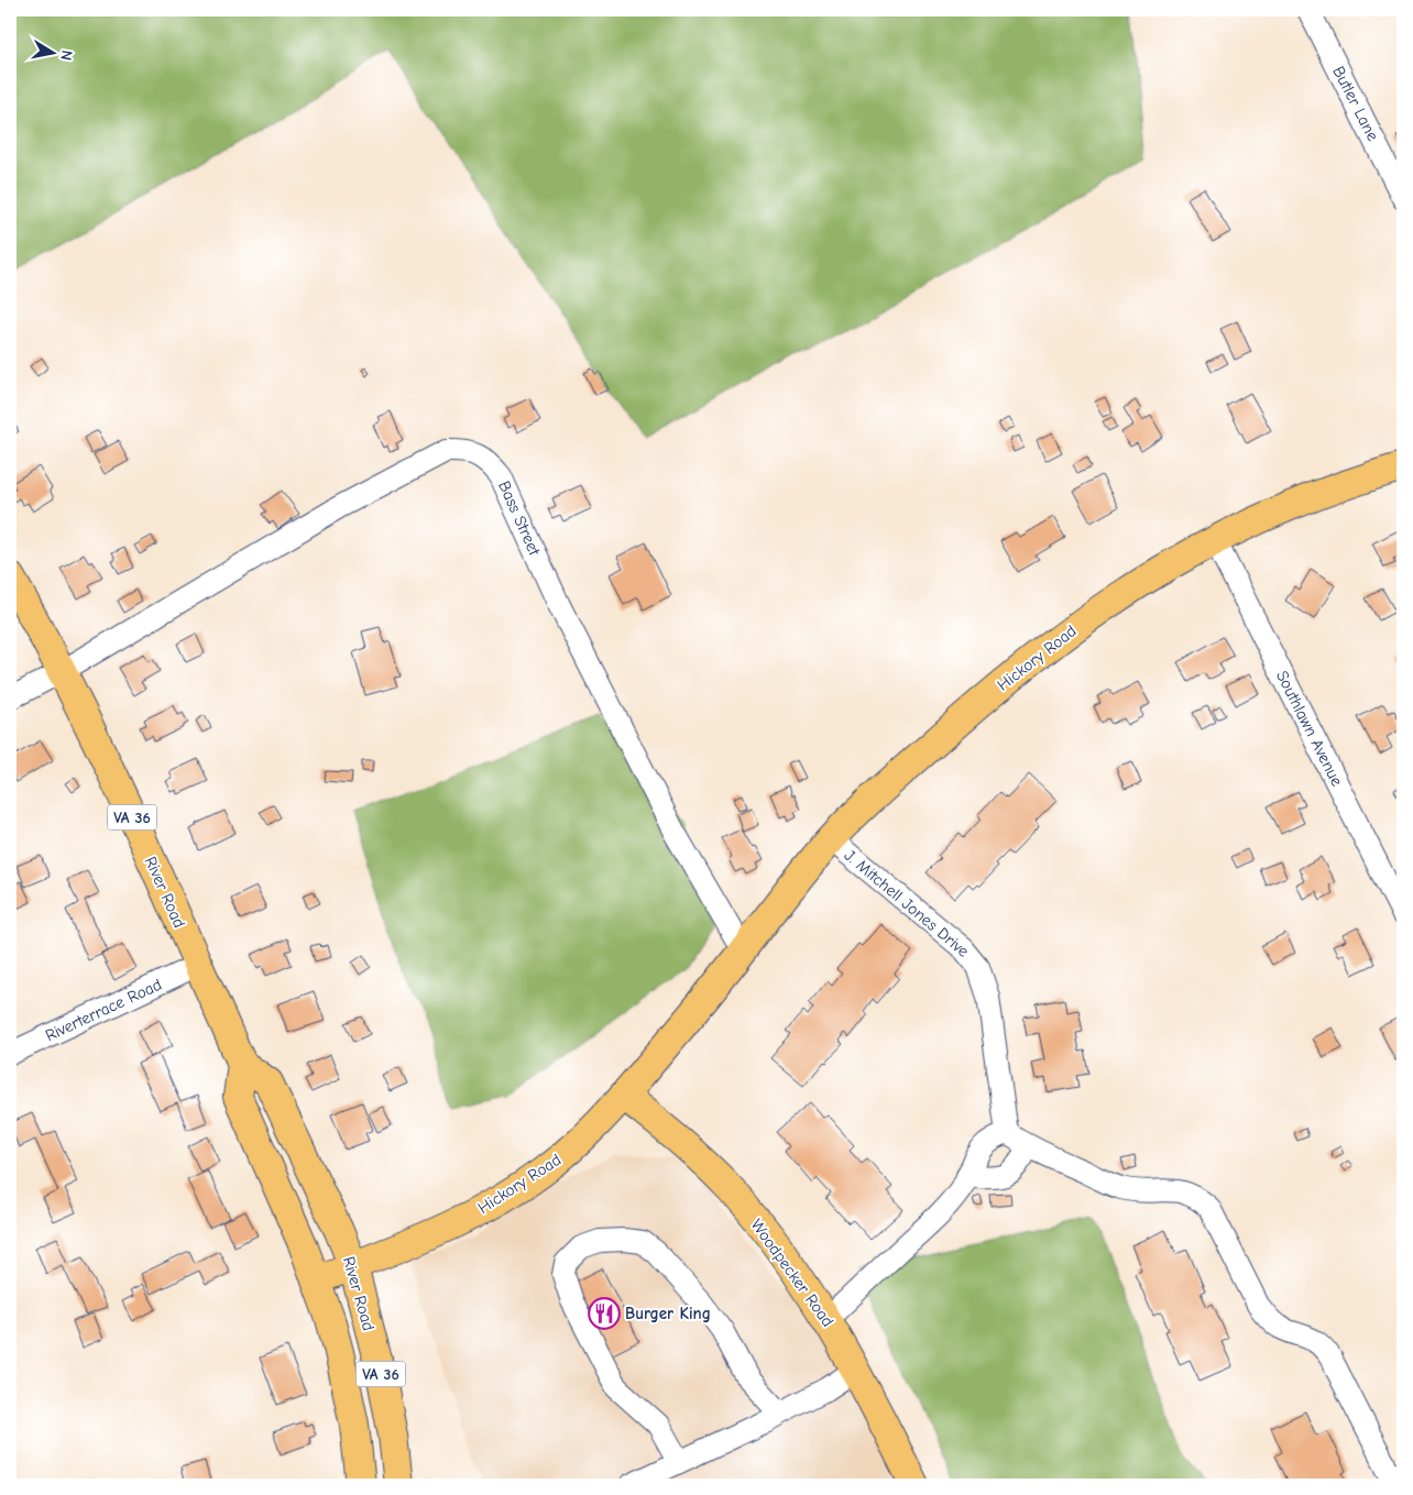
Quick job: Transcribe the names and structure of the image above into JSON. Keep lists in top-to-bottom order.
{
  "streets": {
    "main road": [
      "Hickory Road",
      "VA 36",
      "River Road",
      "Woodpecker Road"
    ],
    "street": [
      "Butler Lane",
      "Bass Street",
      "Southlawn Avenue",
      "J. Mitchell Jones Drive",
      "Riverterrace Road"
    ]
  },
  "crossings": [
    ["Bass Street", "Hickory Road"],
    ["Bass Street", "River Road"],
    ["Hickory Road", "Southlawn Avenue"],
    ["Hickory Road", "River Road"],
    ["Hickory Road", "J. Mitchell Jones Drive"],
    ["Hickory Road", "Woodpecker Road"],
    ["River Road", "Riverterrace Road"]
  ],
  "places": {
    "restaurant": ["Burger King"]
  },
  "north": "right"
}
